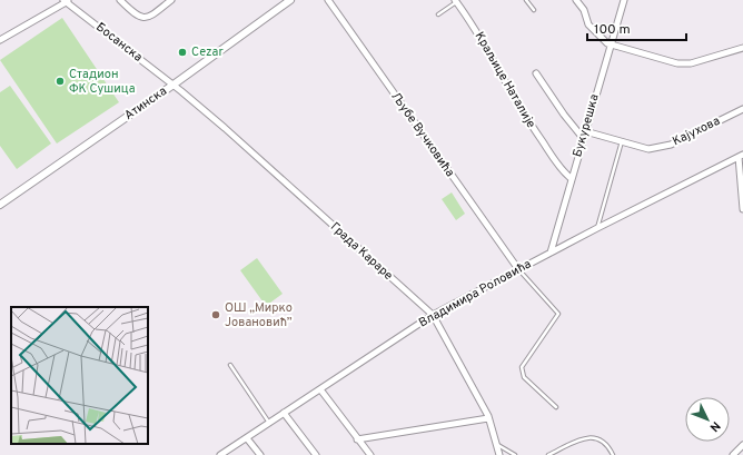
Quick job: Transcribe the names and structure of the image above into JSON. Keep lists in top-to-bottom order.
{
  "streets": {
    "street": [
      "Босанска",
      "Краљице Наталије",
      "Атинска",
      "Букурешка",
      "Кајухова",
      "Љубе Вучковића",
      "Града Караре",
      "Владимира Роловића"
    ]
  },
  "crossings": [
    ["Босанска", "Атинска"],
    ["Босанска", "Града Караре"],
    ["Краљице Наталије", "Букурешка"],
    ["Атинска", "Града Караре"],
    ["Букурешка", "Кајухова"],
    ["Букурешка", "Владимира Роловића"],
    ["Љубе Вучковића", "Владимира Роловића"],
    ["Града Караре", "Владимира Роловића"]
  ],
  "places": ["Cezar", "Стадион ФК Сушица", "ОШ „Мирко Јовановић”"],
  "scale_bar": "100 m",
  "north": "bottom right"
}
